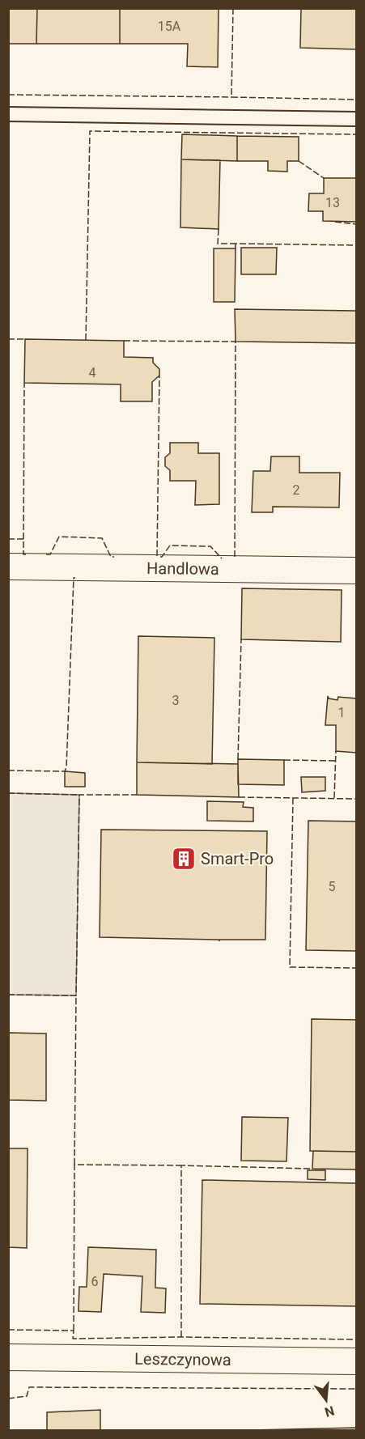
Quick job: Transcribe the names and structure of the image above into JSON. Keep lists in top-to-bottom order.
{
  "streets": {
    "street": ["Handlowa", "Leszczynowa"]
  },
  "places": {
    "building": ["Smart-Pro"]
  },
  "house_numbers": [
    "15A",
    "13",
    "4",
    "2",
    "3",
    "1",
    "5",
    "6"
  ],
  "north": "bottom"
}
